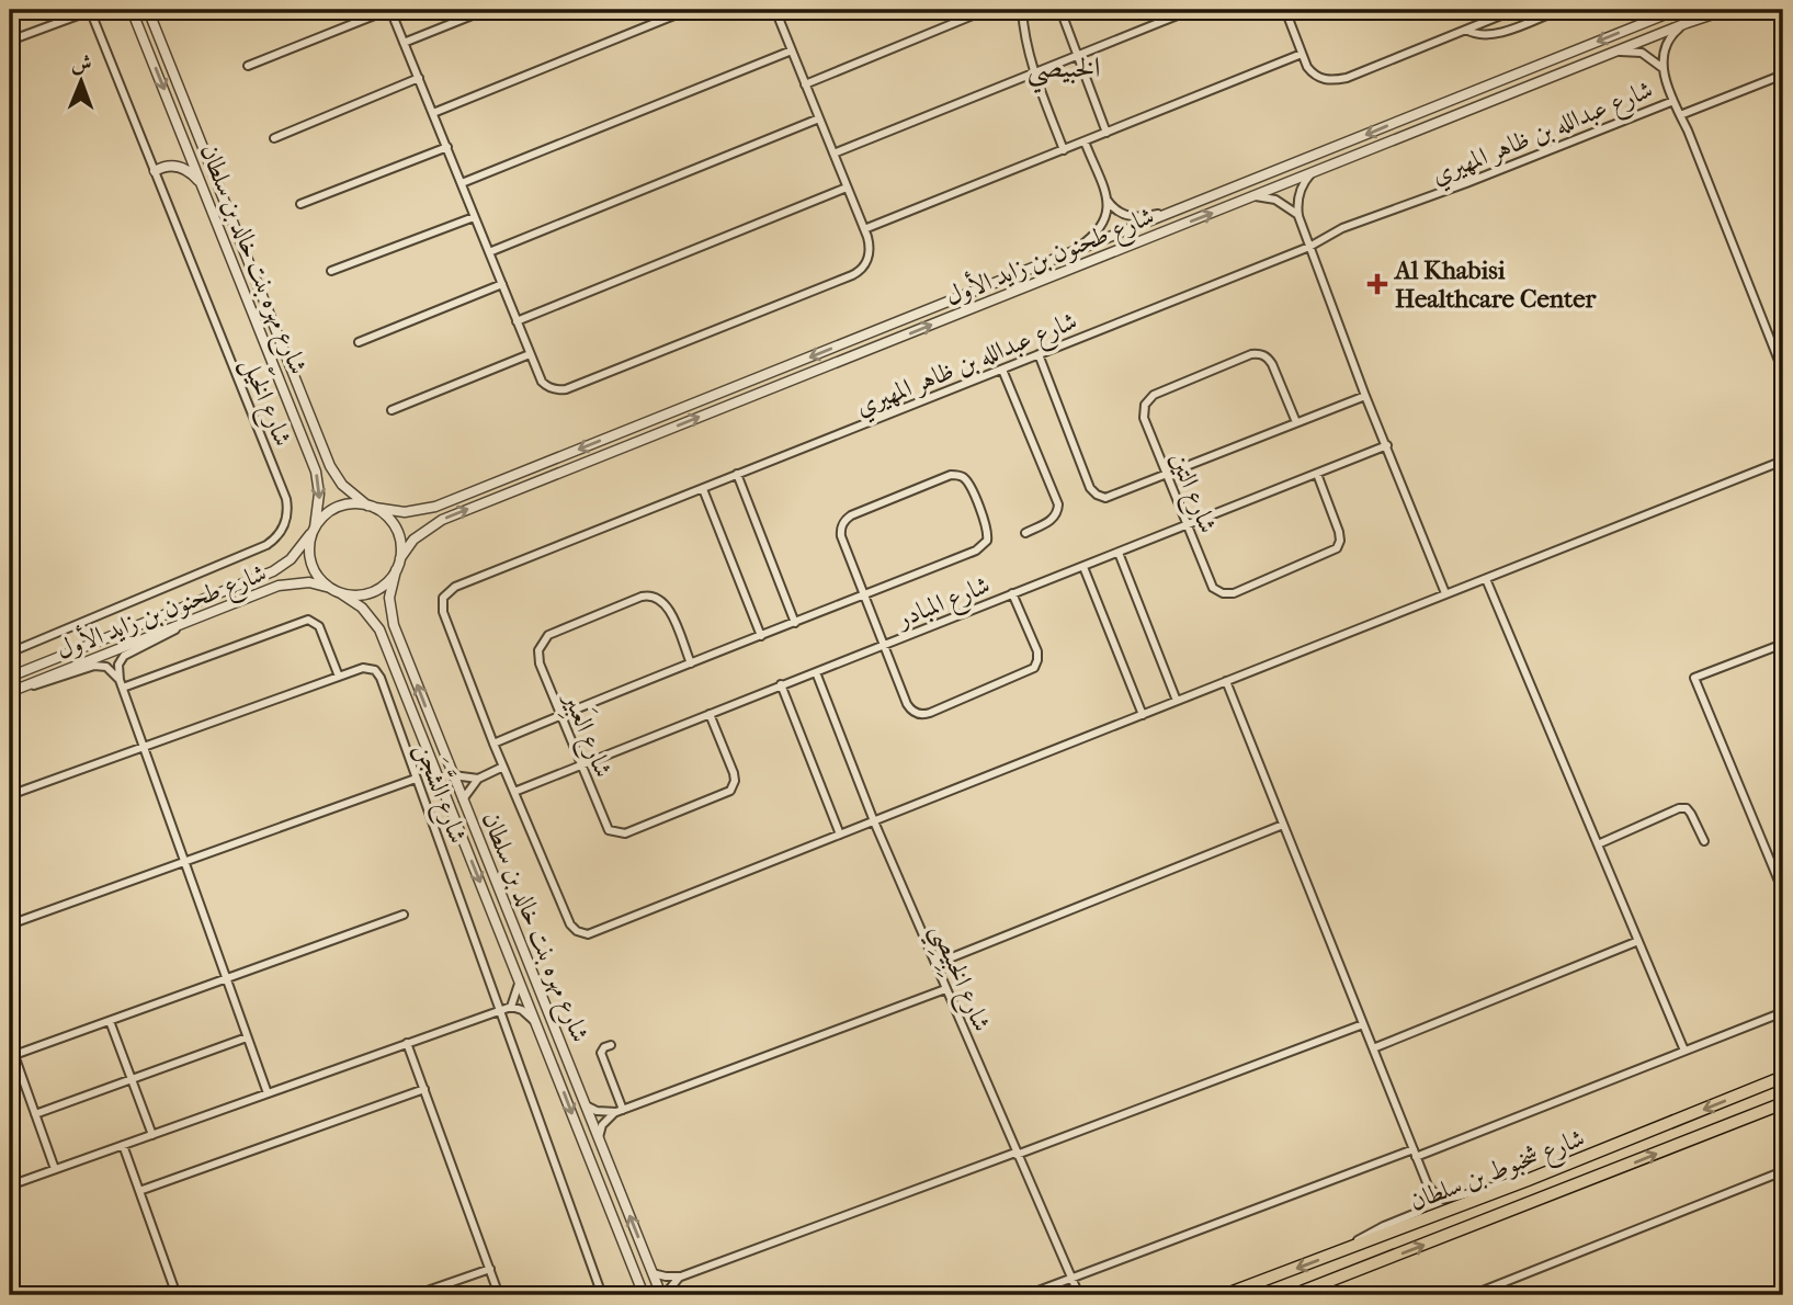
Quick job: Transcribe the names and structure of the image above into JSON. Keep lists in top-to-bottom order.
{
  "streets": {
    "main road": ["شارع شخبوط بن سلطان"],
    "street": [
      "شارع عبدالله بن ظاهر المهيري",
      "شارع طحنون بن زايد الأول",
      "شارع مهره بنت خالد بن سلطان",
      "شارع الخَيْل",
      "شارع التين",
      "شارع المبادر",
      "شارع العَبِير",
      "شارع الشَّجَن",
      "شارع الخِبِيصِي"
    ]
  },
  "crossings": [
    ["شارع عبدالله بن ظاهر المهيري", "شارع المبادر"],
    ["شارع عبدالله بن ظاهر المهيري", "شارع الخِبِيصِي"],
    ["شارع طحنون بن زايد الأول", "شارع مهره بنت خالد بن سلطان"],
    ["شارع التين", "شارع المبادر"],
    ["شارع المبادر", "شارع العَبِير"],
    ["شارع المبادر", "شارع الخِبِيصِي"]
  ],
  "districts": ["الخبيصي"],
  "places": {
    "health": ["Al Khabisi Healthcare Center"]
  },
  "north": "top"
}
